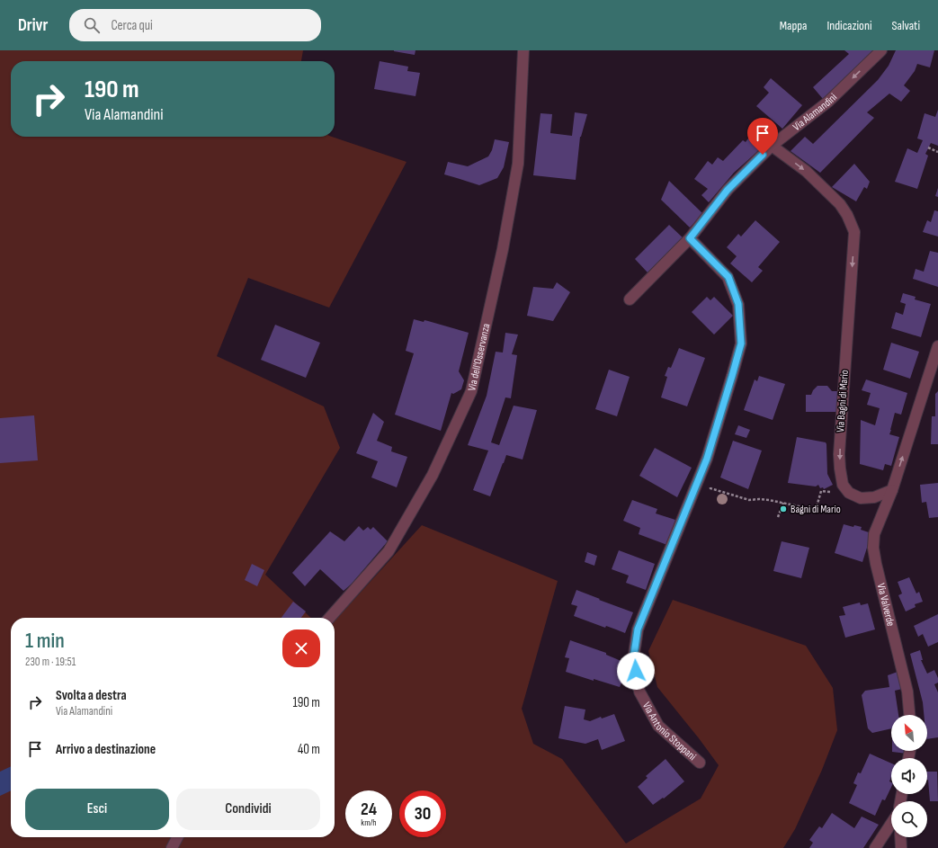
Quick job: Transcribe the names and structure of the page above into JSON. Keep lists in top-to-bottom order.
{
  "streets": {
    "street": [
      "Via Alamandini",
      "Via dell'Osservanza",
      "Via Bagni di Mario",
      "Via Valverde",
      "Via Antonio Stoppani"
    ]
  },
  "crossings": [
    ["Via Alamandini", "Via Bagni di Mario"],
    ["Via Alamandini", "Via Antonio Stoppani"]
  ],
  "one_way": ["Via Alamandini", "Via Bagni di Mario"],
  "places": ["Bagni di Mario"],
  "north": "top left",
  "page": {
    "header": "Drivr",
    "search": "Cerca qui",
    "nav": ["Mappa", "Indicazioni", "Salvati"],
    "turn": ["190 m", "Via Alamandini"],
    "heading": ["1 min", "230 m · 19:51"],
    "list": [
      {
        "name": "Svolta a destra",
        "note": "Via Alamandini",
        "value": "190 m"
      },
      {
        "name": "Arrivo a destinazione",
        "value": "40 m"
      }
    ],
    "buttons": ["Esci", "Condividi"],
    "speed": "24 km/h",
    "limit": "30"
  }
}
